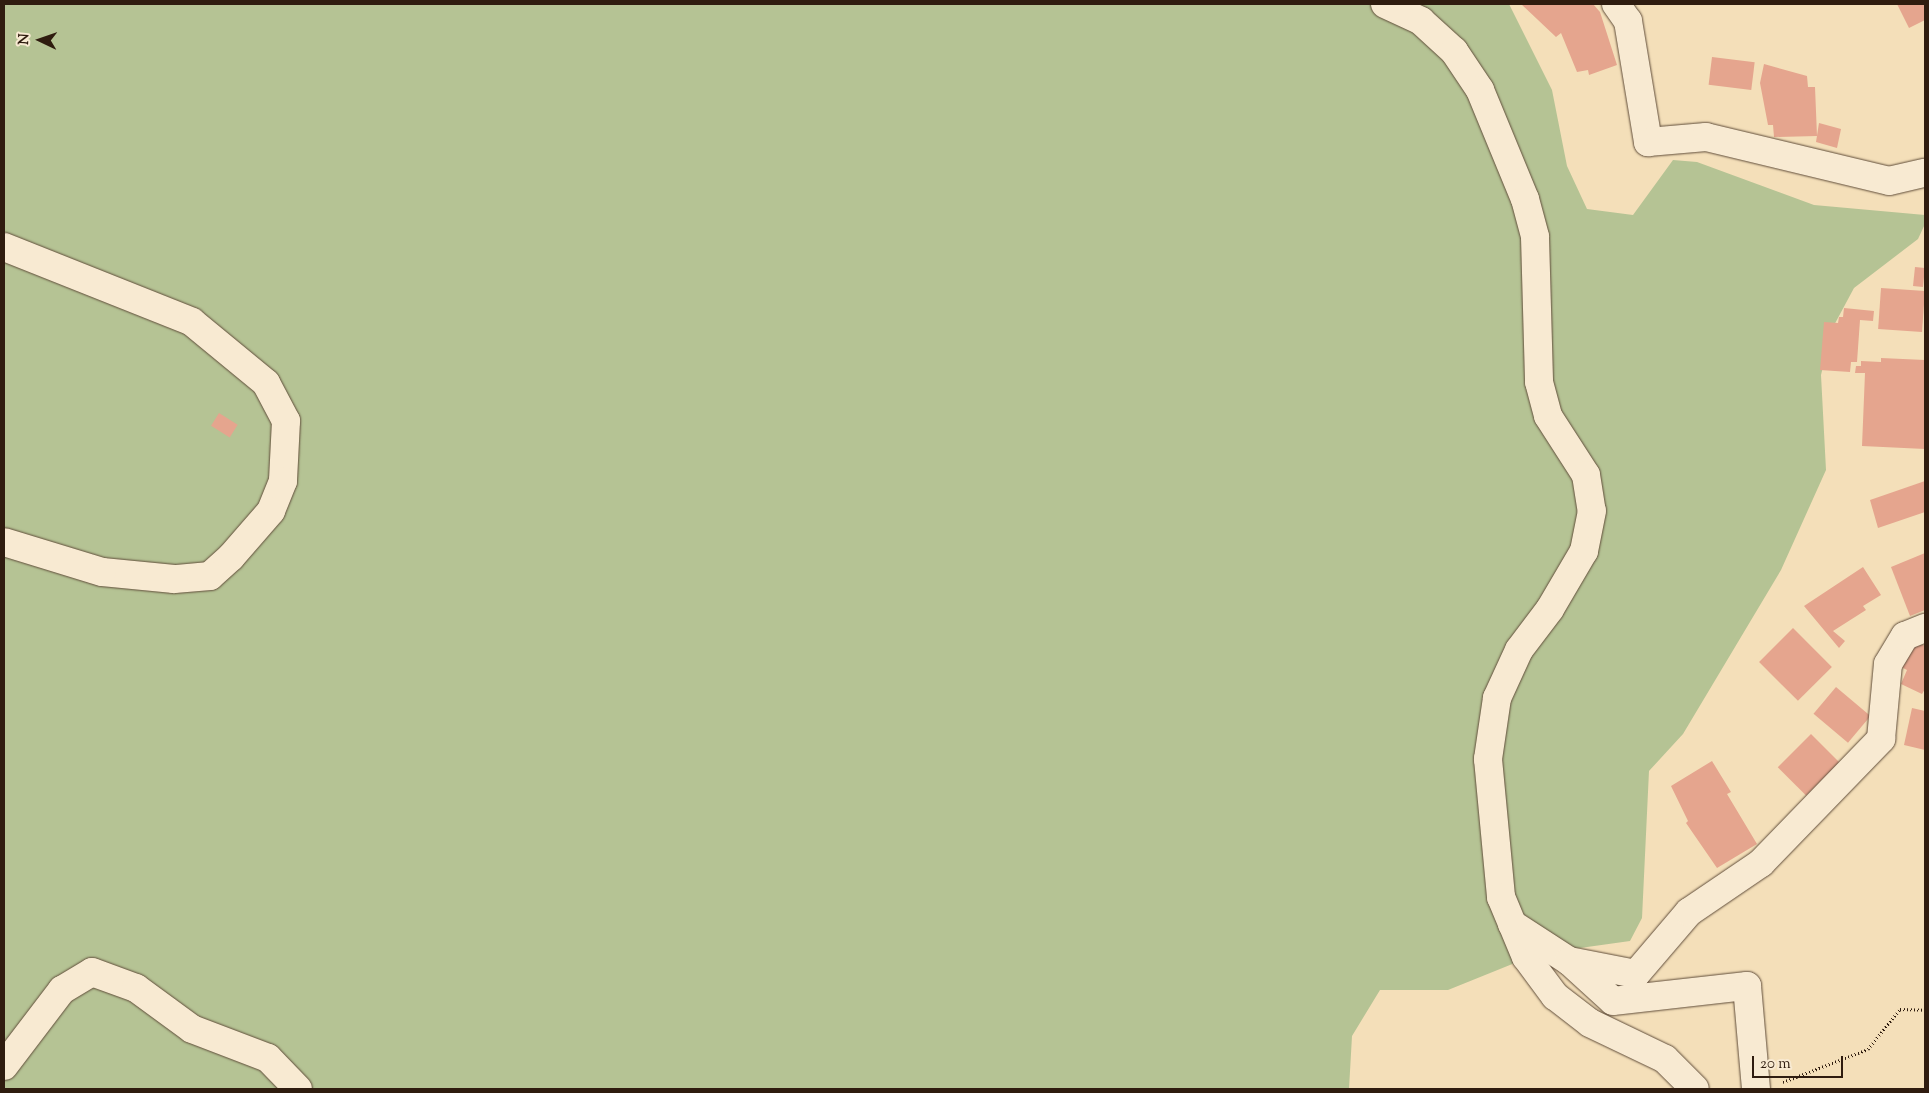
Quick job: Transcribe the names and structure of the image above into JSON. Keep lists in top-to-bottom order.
{
  "scale_bar": "20 m",
  "north": "left"
}
